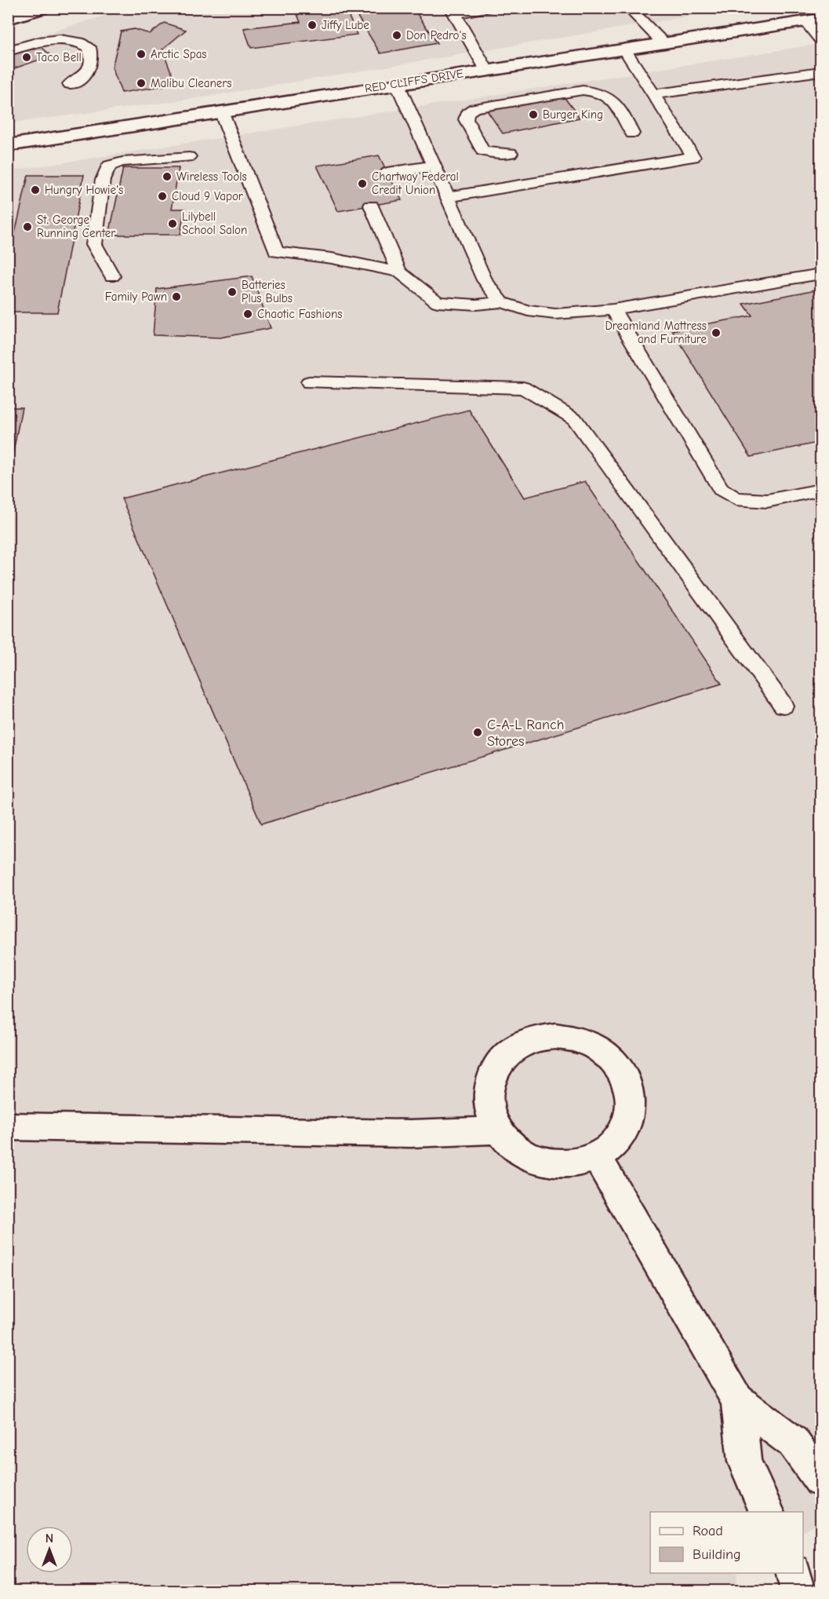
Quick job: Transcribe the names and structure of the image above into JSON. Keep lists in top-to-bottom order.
{
  "streets": {
    "main road": ["RED CLIFFS DRIVE"]
  },
  "places": [
    "Jiffy Lube",
    "Don Pedro's",
    "Arctic Spas",
    "Taco Bell",
    "Malibu Cleaners",
    "Burger King",
    "Wireless Tools",
    "Chartway Federal Credit Union",
    "Hungry Howie's",
    "Cloud 9 Vapor",
    "Lilybell School Salon",
    "St. George Running Center",
    "Batteries Plus Bulbs",
    "Family Pawn",
    "Chaotic Fashions",
    "Dreamland Mattress and Furniture",
    "C-A-L Ranch Stores"
  ],
  "legend": ["Road", "Building"],
  "north": "top"
}
